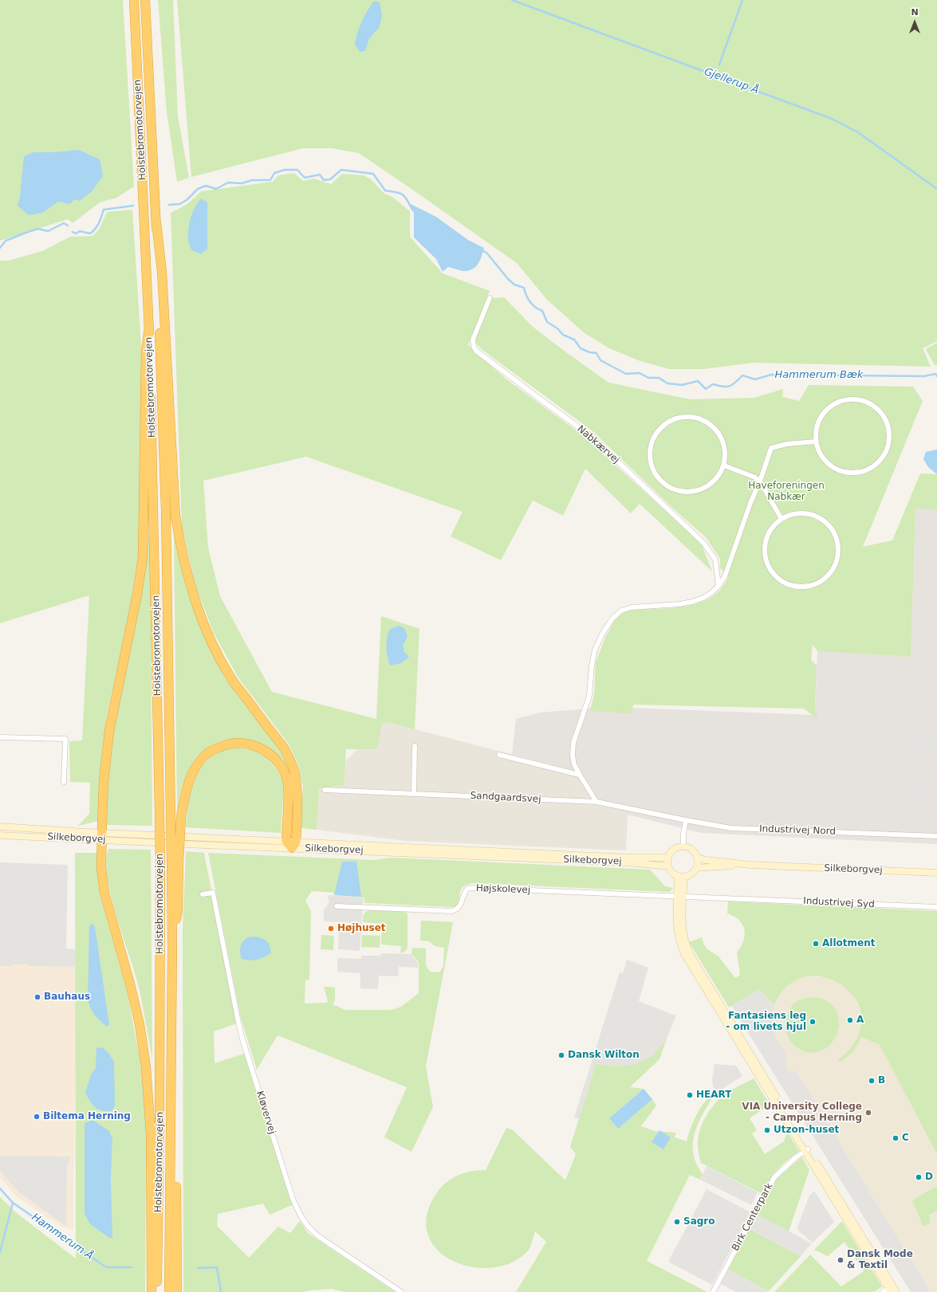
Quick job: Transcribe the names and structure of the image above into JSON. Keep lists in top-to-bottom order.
{
  "streets": {
    "highway": ["Holstebromotorvejen"],
    "main road": ["Silkeborgvej"],
    "street": [
      "Nabkærvej",
      "Sandgaardsvej",
      "Industrivej Nord",
      "Højskolevej",
      "Industrivej Syd",
      "Kløvervej",
      "Birk Centerpark"
    ]
  },
  "crossings": [
    ["Sandgaardsvej", "Industrivej Nord"],
    ["Højskolevej", "Industrivej Syd"]
  ],
  "water": ["Gjellerup Å", "Hammerum Bæk", "Hammerum Å"],
  "parks": ["Haveforeningen Nabkær"],
  "places": [
    "Højhuset",
    "Allotment",
    "Bauhaus",
    "A",
    "Fantasiens leg - om livets hjul",
    "Dansk Wilton",
    "B",
    "HEART",
    "VIA University College - Campus Herning",
    "Biltema Herning",
    "Utzon-huset",
    "C",
    "D",
    "Sagro",
    "Dansk Mode & Textil"
  ],
  "north": "top"
}
